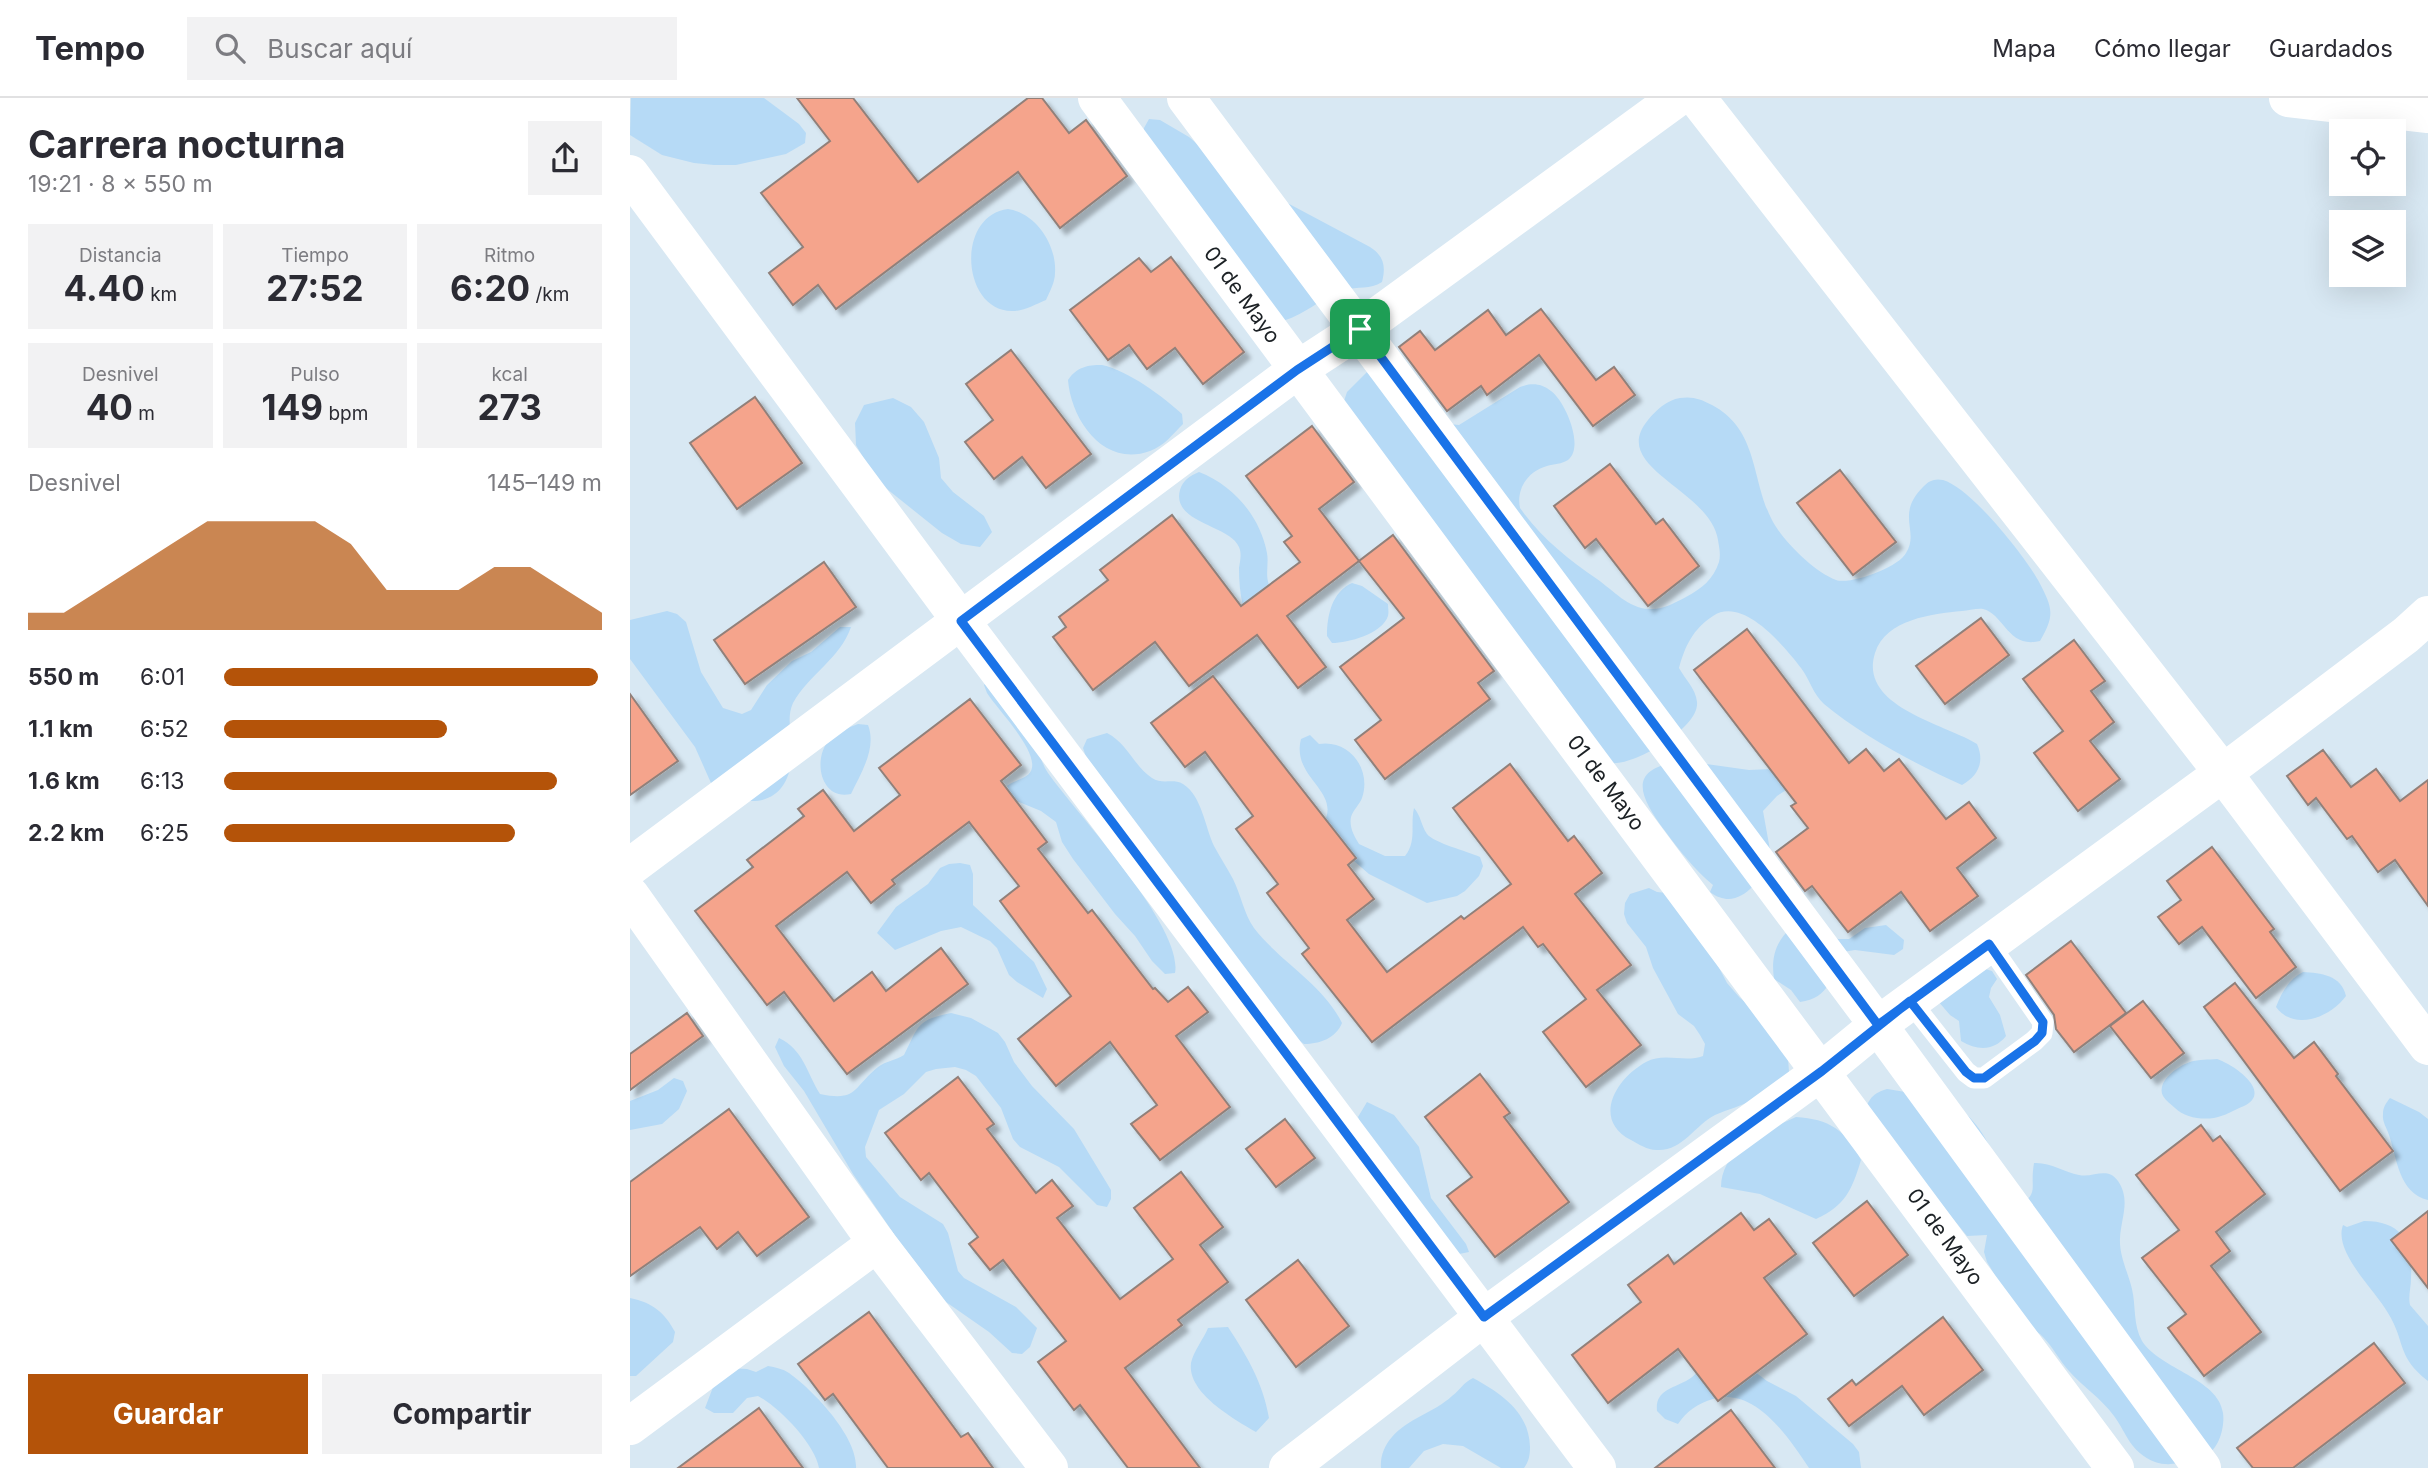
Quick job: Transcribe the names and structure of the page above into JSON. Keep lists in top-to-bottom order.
{
  "streets": {
    "street": ["01 de Mayo"]
  },
  "page": {
    "header": "Tempo",
    "search": "Buscar aquí",
    "nav": ["Mapa", "Cómo llegar", "Guardados"],
    "heading": ["Carrera nocturna", "19:21 · 8 × 550 m"],
    "stats": [
      ["Distancia", "4.40 km"],
      ["Tiempo", "27:52"],
      ["Ritmo", "6:20 /km"],
      ["Desnivel", "40 m"],
      ["Pulso", "149 bpm"],
      ["kcal", "273"]
    ],
    "chart": ["Desnivel", "145–149 m"],
    "list": [
      {
        "name": "550 m",
        "note": "6:01"
      },
      {
        "name": "1.1 km",
        "note": "6:52"
      },
      {
        "name": "1.6 km",
        "note": "6:13"
      },
      {
        "name": "2.2 km",
        "note": "6:25"
      }
    ],
    "buttons": ["Guardar", "Compartir"]
  }
}
